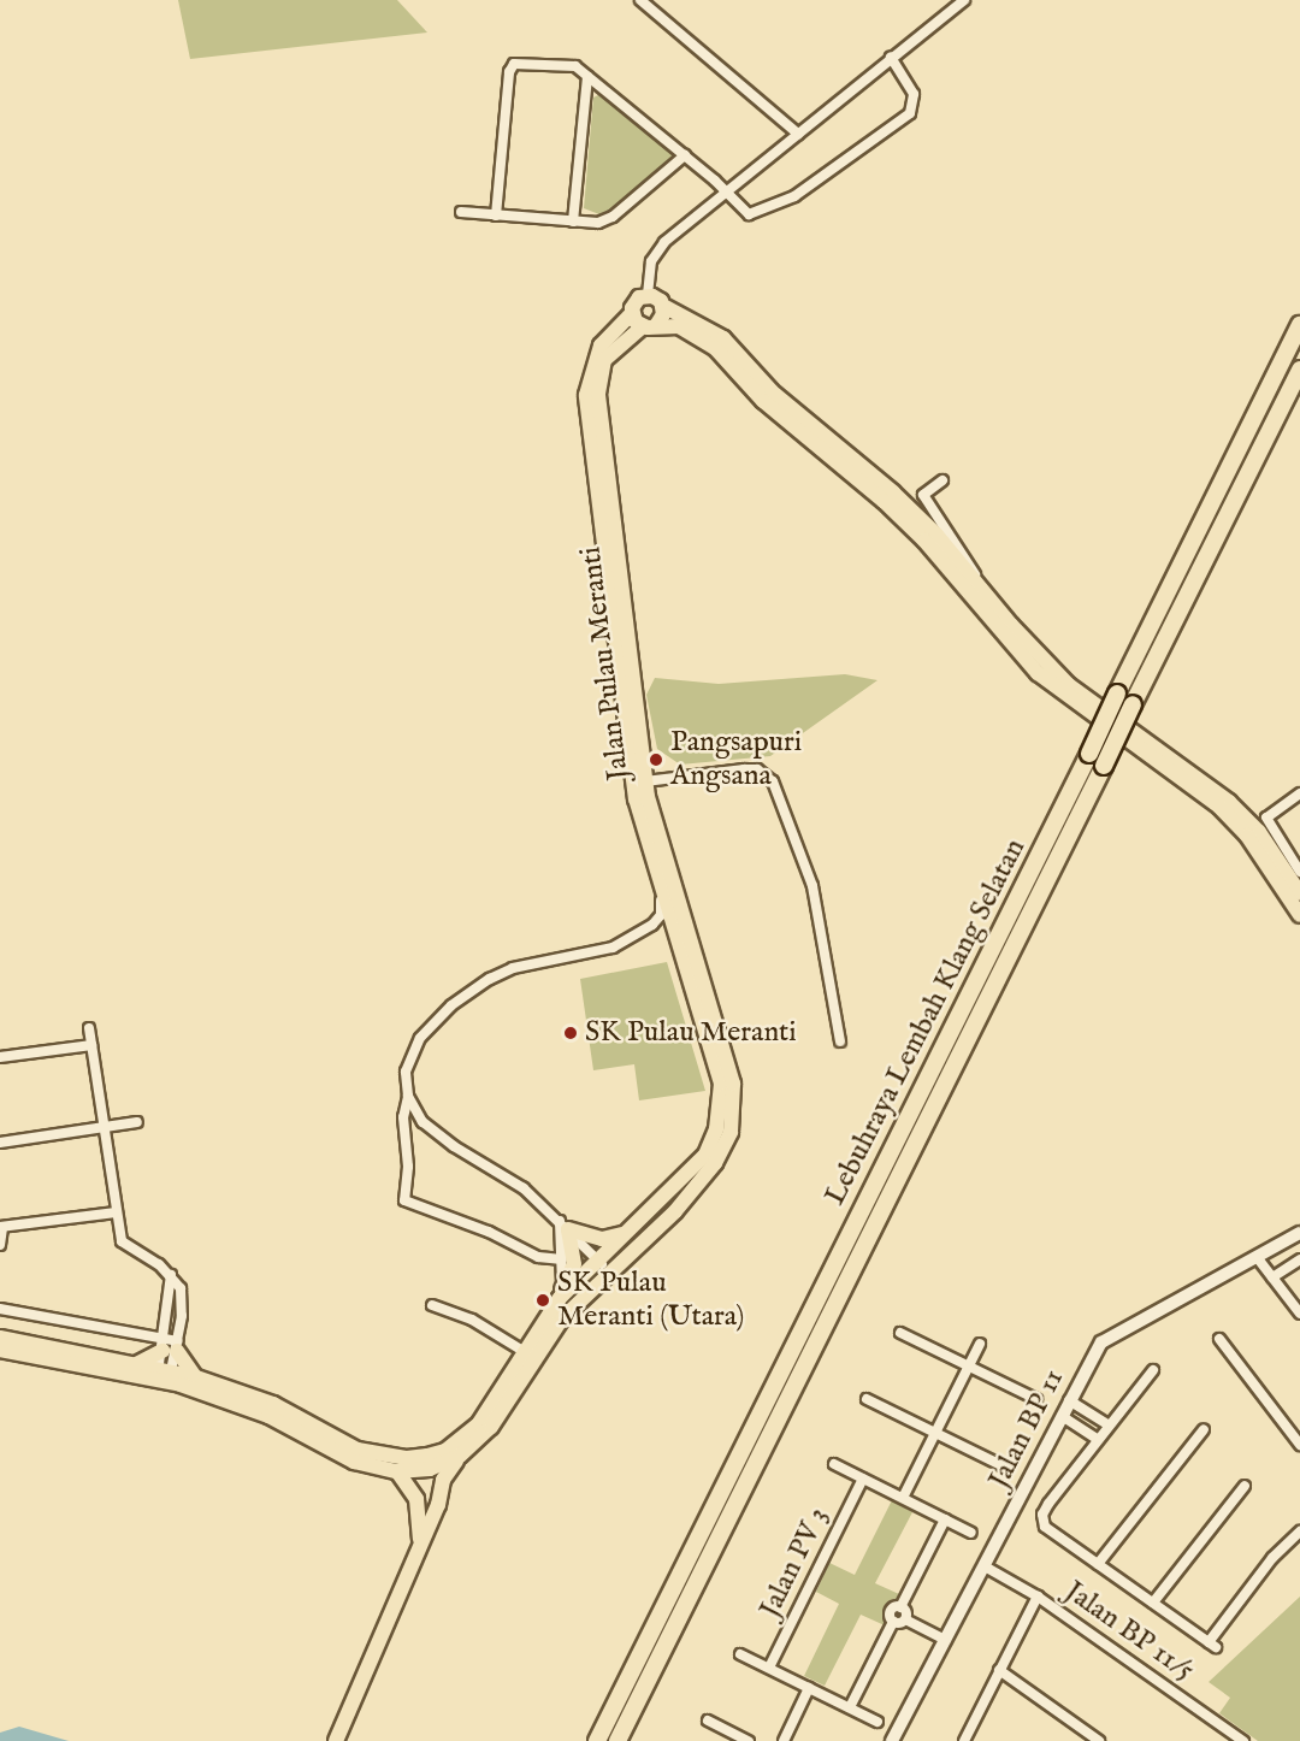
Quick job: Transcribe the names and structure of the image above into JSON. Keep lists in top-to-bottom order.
{
  "streets": {
    "highway": ["Lebuhraya Lembah Klang Selatan"],
    "main road": ["Jalan Pulau Meranti"],
    "street": ["Jalan BP 11", "Jalan PV 3", "Jalan BP 11/5"]
  },
  "crossings": [
    ["Jalan BP 11", "Jalan BP 11/5"]
  ],
  "places": ["Pangsapuri Angsana", "SK Pulau Meranti", "SK Pulau Meranti (Utara)"]
}
